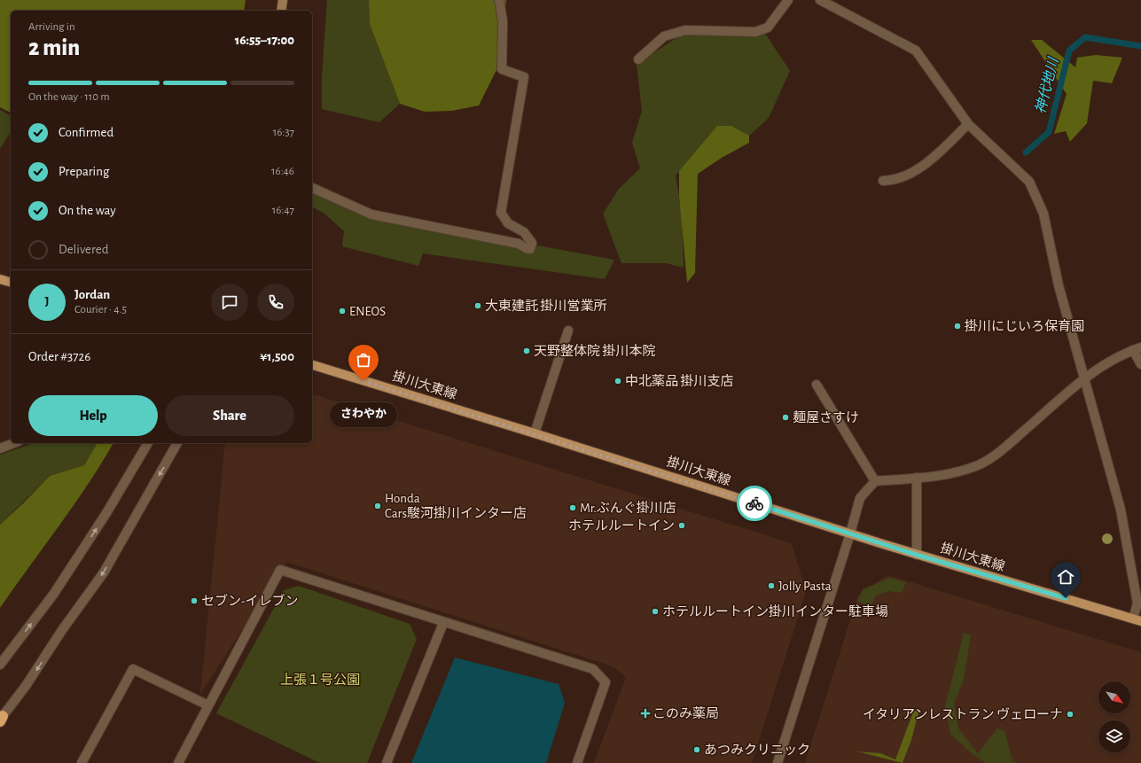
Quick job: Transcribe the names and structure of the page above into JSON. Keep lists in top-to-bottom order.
{
  "streets": {
    "main road": ["掛川大東線"]
  },
  "water": ["神代地川"],
  "parks": ["上張１号公園"],
  "places": {
    "other": [
      "大東建託 掛川営業所",
      "ENEOS",
      "掛川にじいろ保育園",
      "天野整体院 掛川本院",
      "さわやか",
      "中北薬品 掛川支店",
      "麺屋さすけ",
      "Honda Cars駿河掛川インター店",
      "Mr.ぶんぐ掛川店",
      "ホテルルートイン",
      "Jolly Pasta",
      "セブン-イレブン",
      "ホテルルートイン掛川インター駐車場",
      "イタリアンレストラン ヴェローナ",
      "あつみクリニック"
    ],
    "health": ["このみ薬局"]
  },
  "north": "bottom right",
  "page": {
    "heading": ["2 min", "Arriving in", "16:55–17:00"],
    "panel": [
      "Jordan",
      "Courier · 4.5",
      "Order #3726",
      "¥1,500"
    ],
    "bar": "On the way · 110 m",
    "list": [
      ["Confirmed", "16:37"],
      ["Preparing", "16:46"],
      ["On the way", "16:47"],
      "Delivered"
    ],
    "round": "J",
    "buttons": ["Help", "Share"],
    "bubble": "さわやか"
  }
}
